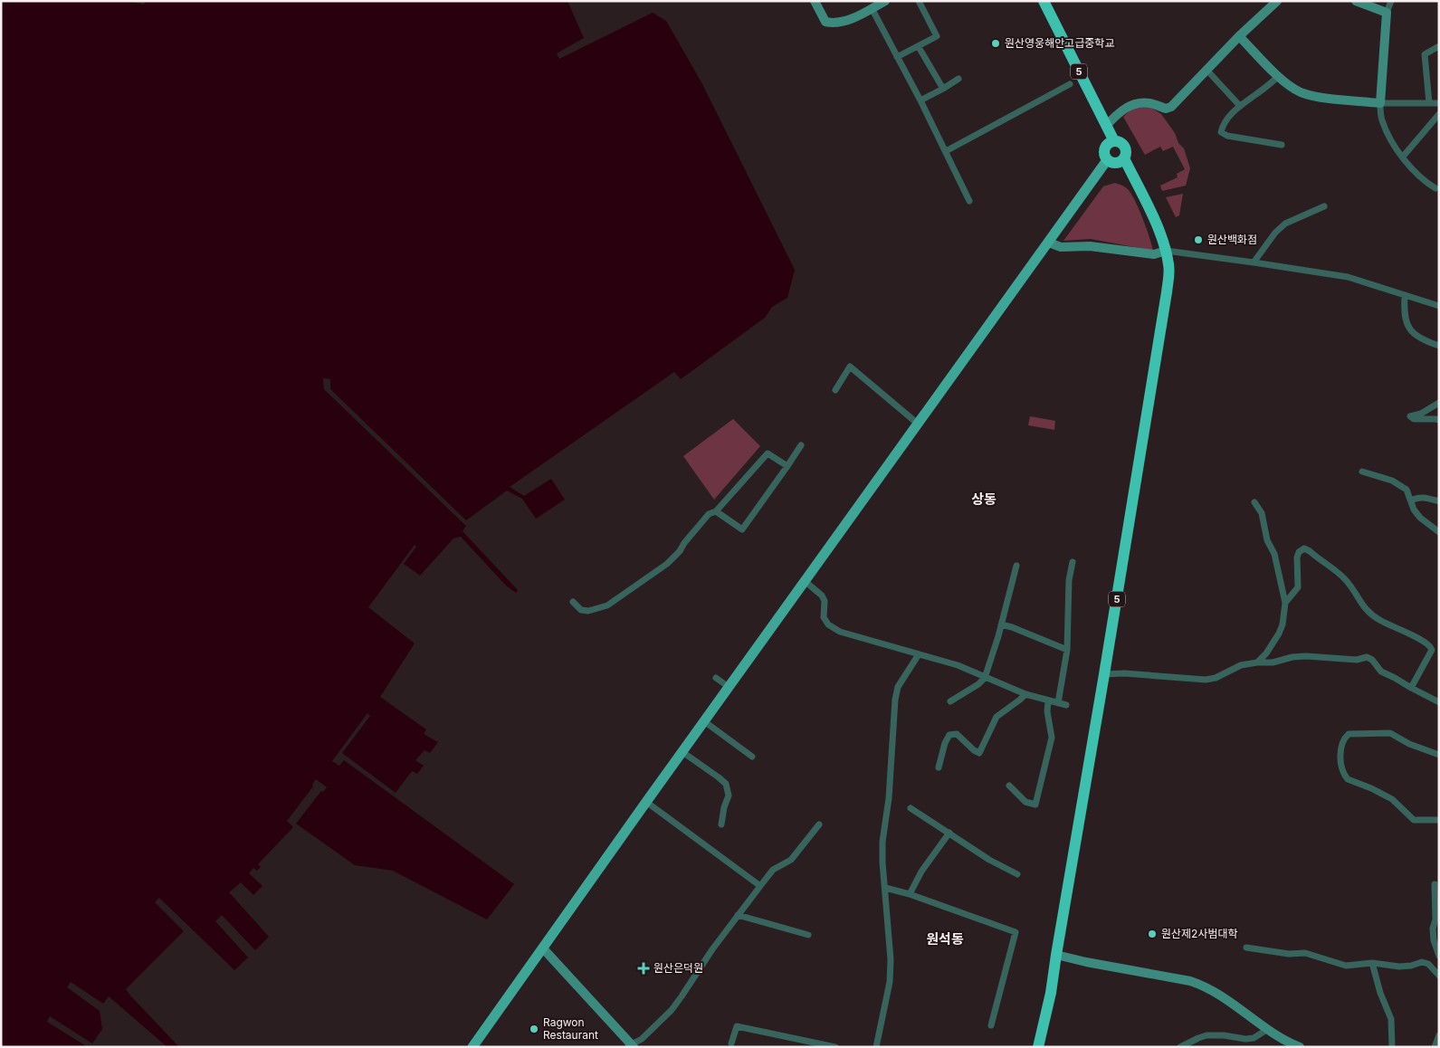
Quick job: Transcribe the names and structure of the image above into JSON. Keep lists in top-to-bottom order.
{
  "streets": {
    "highway": ["5"]
  },
  "districts": ["상동", "원석동"],
  "places": {
    "other": [
      "원산영웅해안고급중학교",
      "원산백화점",
      "원산제2사범대학",
      "Ragwon Restaurant"
    ],
    "health": ["원산은덕원"]
  }
}
